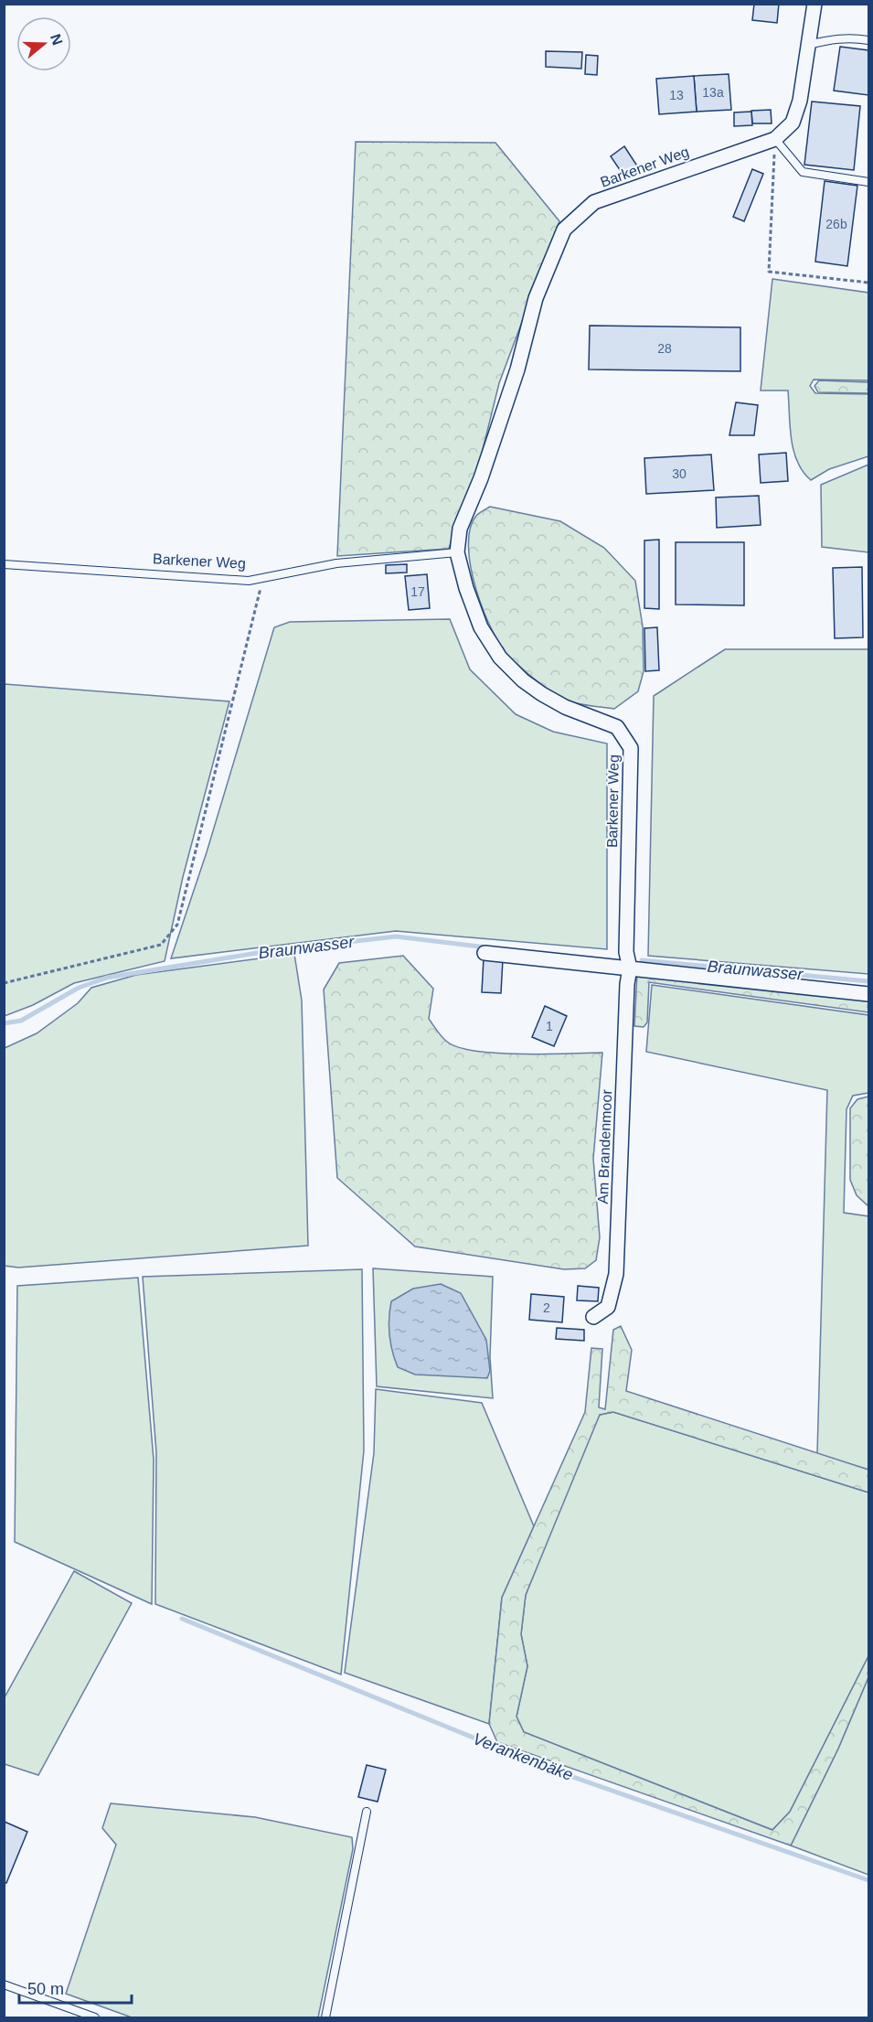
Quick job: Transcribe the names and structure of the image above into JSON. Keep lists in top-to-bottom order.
{
  "streets": {
    "street": ["Barkener Weg", "Am Brandenmoor"]
  },
  "crossings": [
    ["Barkener Weg", "Am Brandenmoor"]
  ],
  "water": ["Braunwasser", "Verankenbäke"],
  "house_numbers": [
    "13a",
    "13",
    "26b",
    "28",
    "30",
    "17",
    "1",
    "2"
  ],
  "scale_bar": "50 m",
  "north": "right"
}
